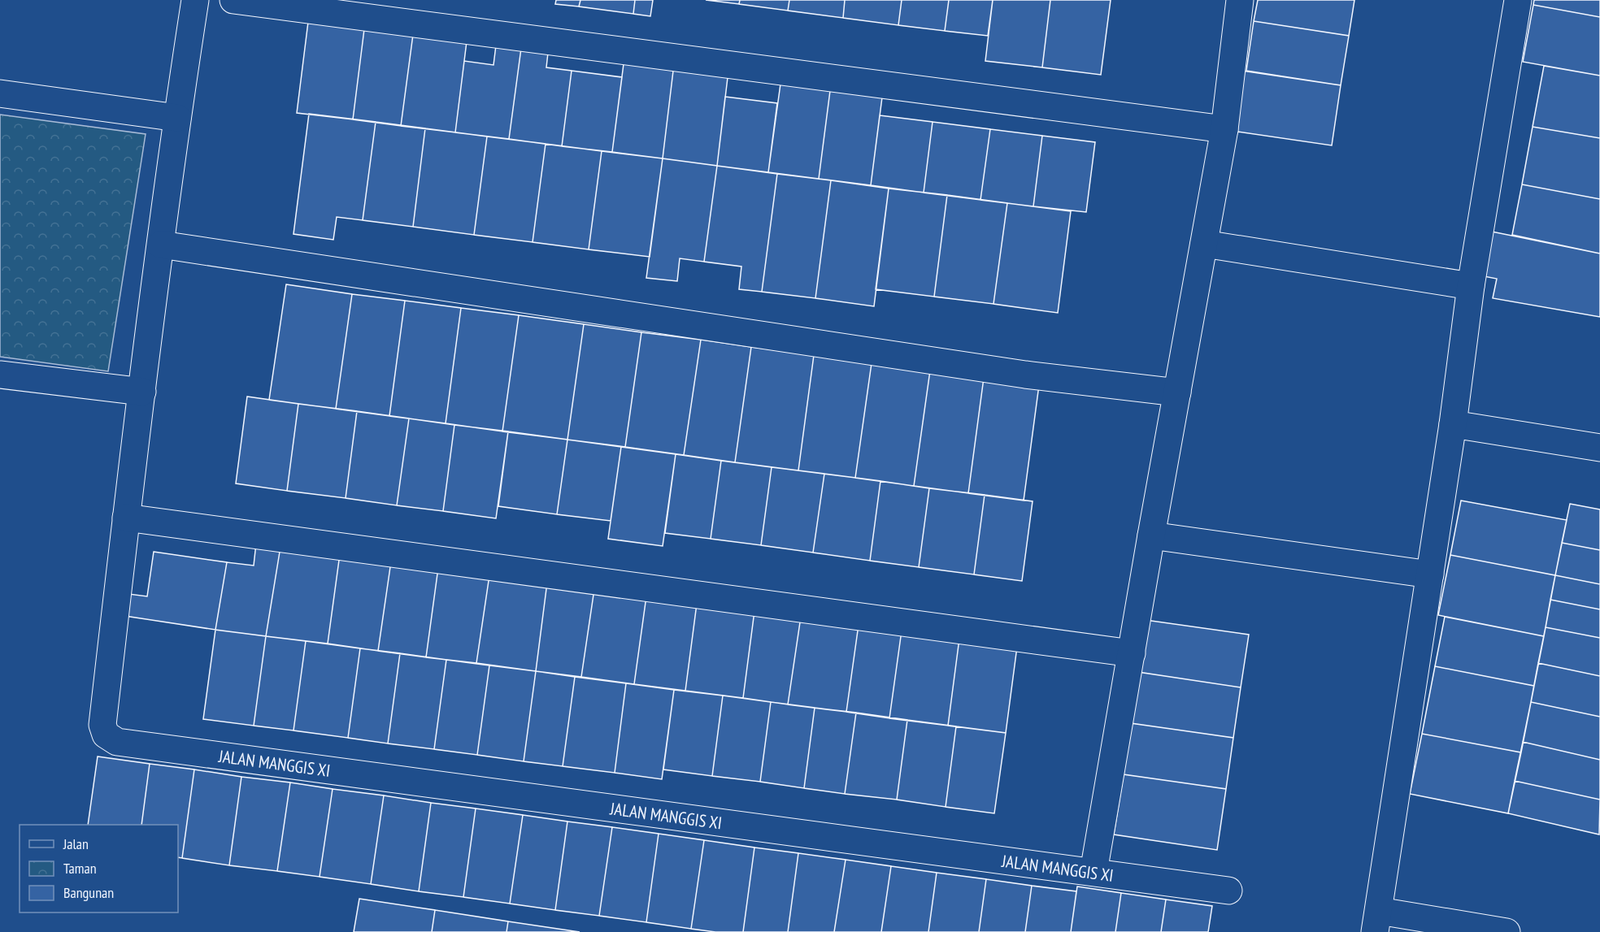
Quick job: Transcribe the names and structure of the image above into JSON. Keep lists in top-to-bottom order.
{
  "streets": {
    "street": ["JALAN MANGGIS XI"]
  },
  "legend": ["Jalan", "Taman", "Bangunan"]
}
